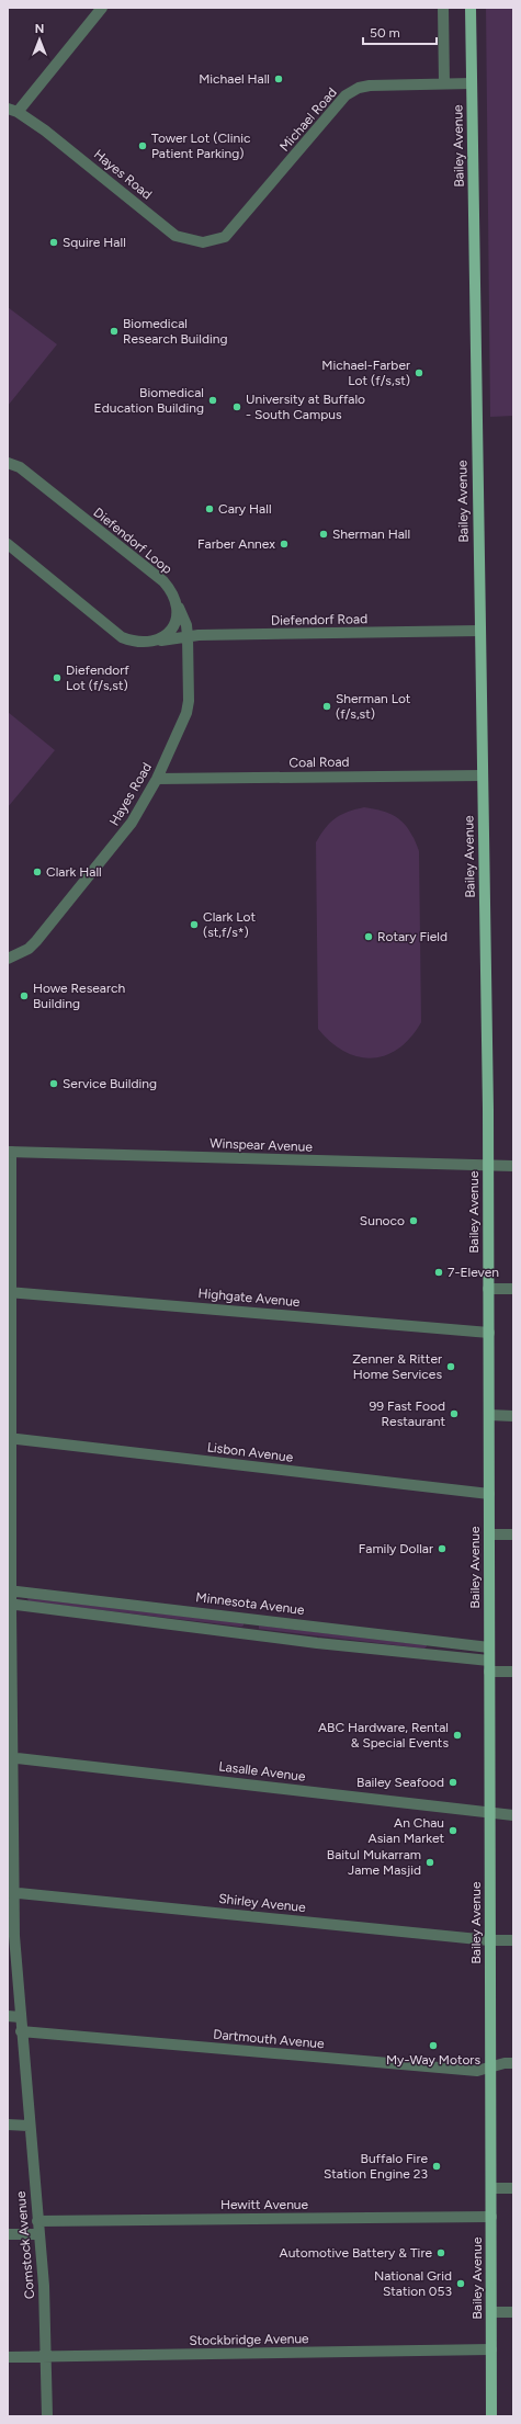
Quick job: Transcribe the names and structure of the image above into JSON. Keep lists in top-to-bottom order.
{
  "streets": {
    "main road": ["Bailey Avenue"],
    "street": [
      "Michael Road",
      "Hayes Road",
      "Diefendorf Loop",
      "Diefendorf Road",
      "Coal Road",
      "Winspear Avenue",
      "Highgate Avenue",
      "Lisbon Avenue",
      "Minnesota Avenue",
      "Lasalle Avenue",
      "Shirley Avenue",
      "Dartmouth Avenue",
      "Hewitt Avenue",
      "Comstock Avenue",
      "Stockbridge Avenue"
    ]
  },
  "crossings": [
    ["Michael Road", "Bailey Avenue"],
    ["Michael Road", "Hayes Road"],
    ["Bailey Avenue", "Diefendorf Road"],
    ["Bailey Avenue", "Coal Road"],
    ["Bailey Avenue", "Winspear Avenue"],
    ["Bailey Avenue", "Highgate Avenue"],
    ["Bailey Avenue", "Lisbon Avenue"],
    ["Bailey Avenue", "Minnesota Avenue"],
    ["Bailey Avenue", "Lasalle Avenue"],
    ["Bailey Avenue", "Shirley Avenue"],
    ["Bailey Avenue", "Dartmouth Avenue"],
    ["Bailey Avenue", "Hewitt Avenue"],
    ["Bailey Avenue", "Stockbridge Avenue"],
    ["Hayes Road", "Diefendorf Loop"],
    ["Hayes Road", "Diefendorf Road"],
    ["Hayes Road", "Coal Road"],
    ["Winspear Avenue", "Comstock Avenue"],
    ["Highgate Avenue", "Comstock Avenue"],
    ["Lisbon Avenue", "Comstock Avenue"],
    ["Minnesota Avenue", "Comstock Avenue"],
    ["Lasalle Avenue", "Comstock Avenue"],
    ["Shirley Avenue", "Comstock Avenue"],
    ["Dartmouth Avenue", "Comstock Avenue"],
    ["Hewitt Avenue", "Comstock Avenue"],
    ["Comstock Avenue", "Stockbridge Avenue"]
  ],
  "places": [
    "Michael Hall",
    "Tower Lot (Clinic Patient Parking)",
    "Squire Hall",
    "Biomedical Research Building",
    "Michael-Farber Lot (f/s,st)",
    "Biomedical Education Building",
    "University at Buffalo - South Campus",
    "Cary Hall",
    "Sherman Hall",
    "Farber Annex",
    "Diefendorf Lot (f/s,st)",
    "Sherman Lot (f/s,st)",
    "Clark Hall",
    "Clark Lot (st,f/s*)",
    "Rotary Field",
    "Howe Research Building",
    "Service Building",
    "Sunoco",
    "7-Eleven",
    "Zenner & Ritter Home Services",
    "99 Fast Food Restaurant",
    "Family Dollar",
    "ABC Hardware, Rental & Special Events",
    "Bailey Seafood",
    "An Chau Asian Market",
    "Baitul Mukarram Jame Masjid",
    "My-Way Motors",
    "Buffalo Fire Station Engine 23",
    "Automotive Battery & Tire",
    "National Grid Station 053"
  ],
  "scale_bar": "50 m",
  "north": "top"
}
